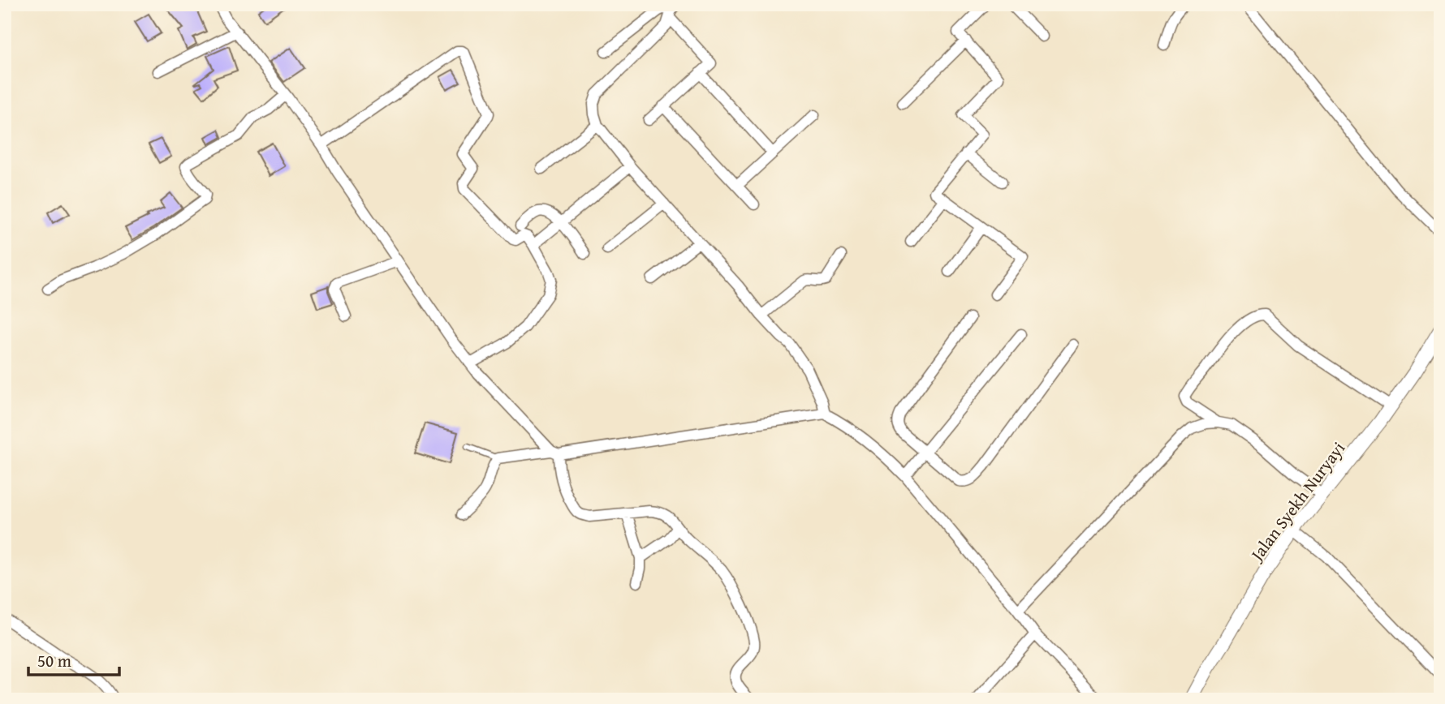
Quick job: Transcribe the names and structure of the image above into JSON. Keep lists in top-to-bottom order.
{
  "streets": {
    "main road": ["Jalan Syekh Nuryayi"]
  },
  "scale_bar": "50 m"
}
